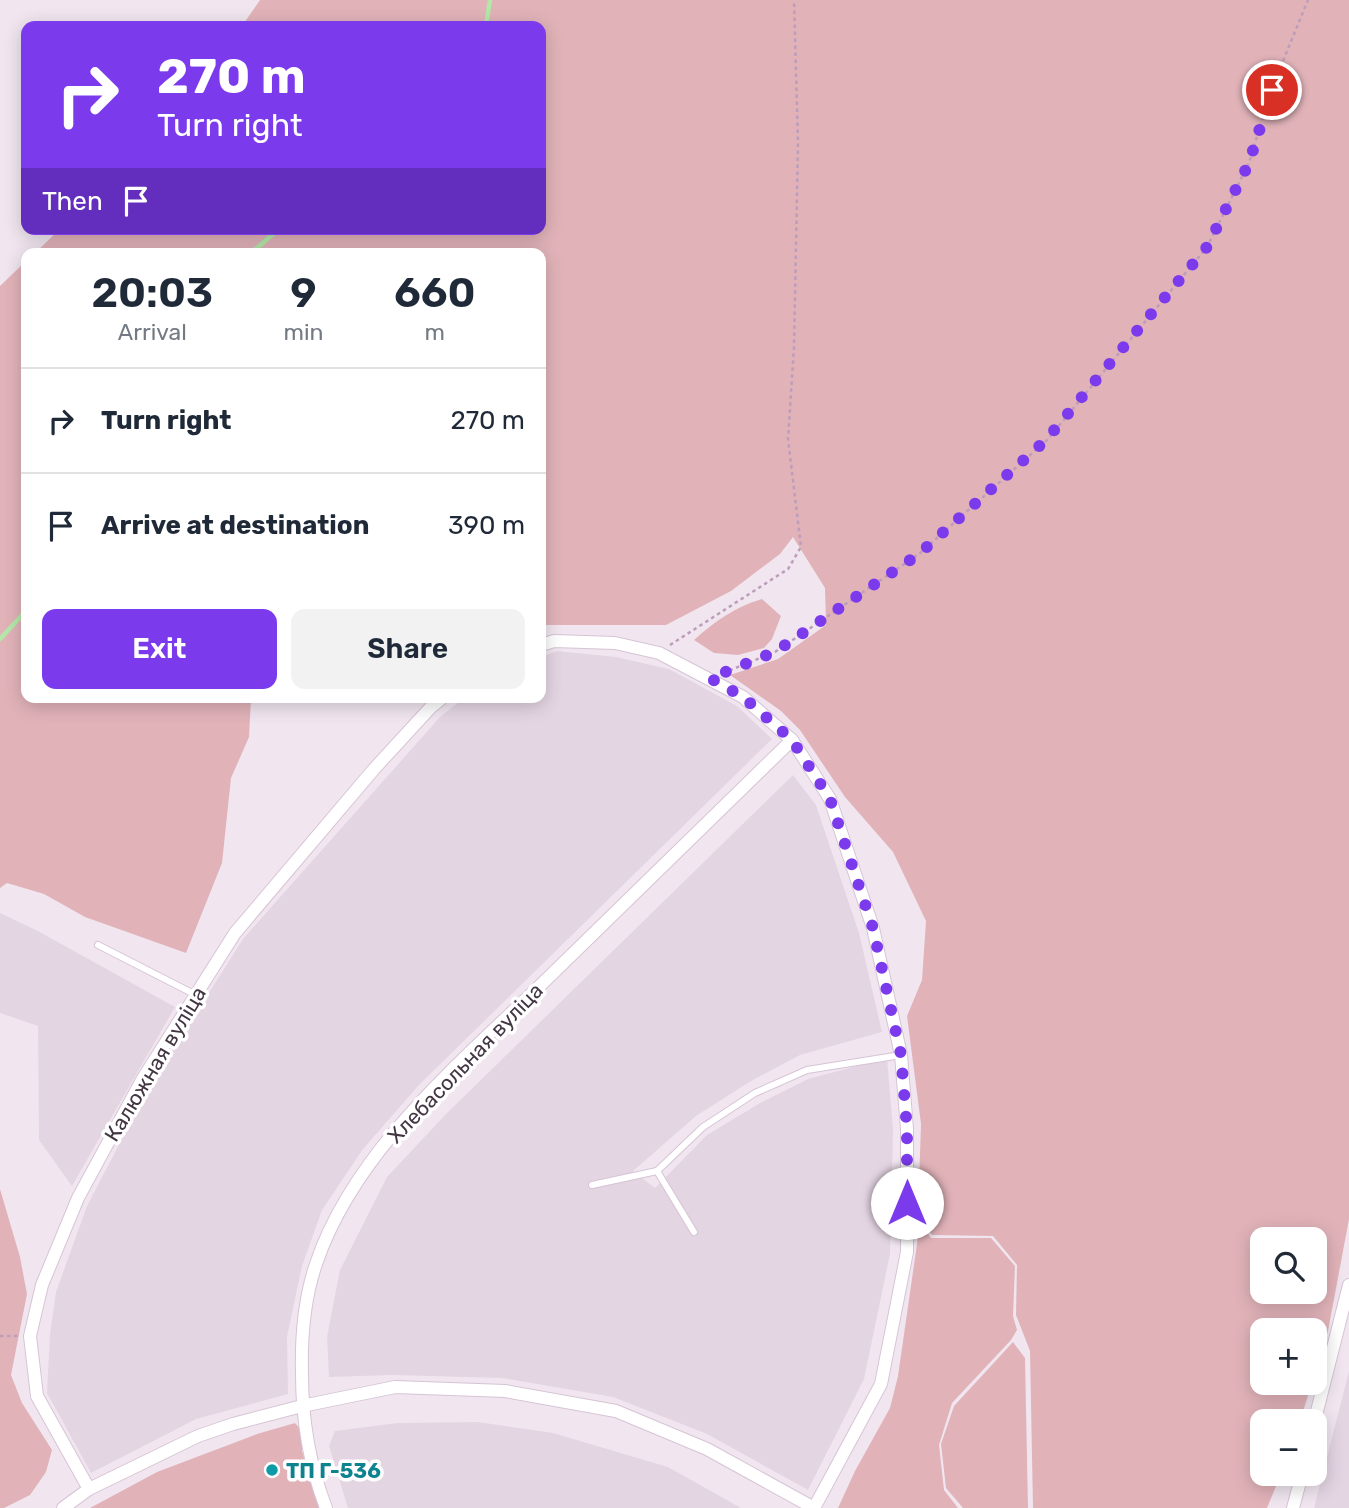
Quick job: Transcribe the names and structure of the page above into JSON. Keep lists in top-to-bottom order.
{
  "streets": {
    "street": ["Хлебасольная вуліца", "Калюжная вуліца"]
  },
  "places": ["ТП Г-536"],
  "page": {
    "turn": ["270 m", "Turn right"],
    "then": "Then",
    "eta": [
      "20:03",
      "Arrival",
      "9",
      "min",
      "660",
      "m"
    ],
    "list": [
      {
        "name": "Turn right",
        "value": "270 m"
      },
      {
        "name": "Arrive at destination",
        "value": "390 m"
      }
    ],
    "buttons": ["Exit", "Share"],
    "map_buttons": ["+", "−"]
  }
}
